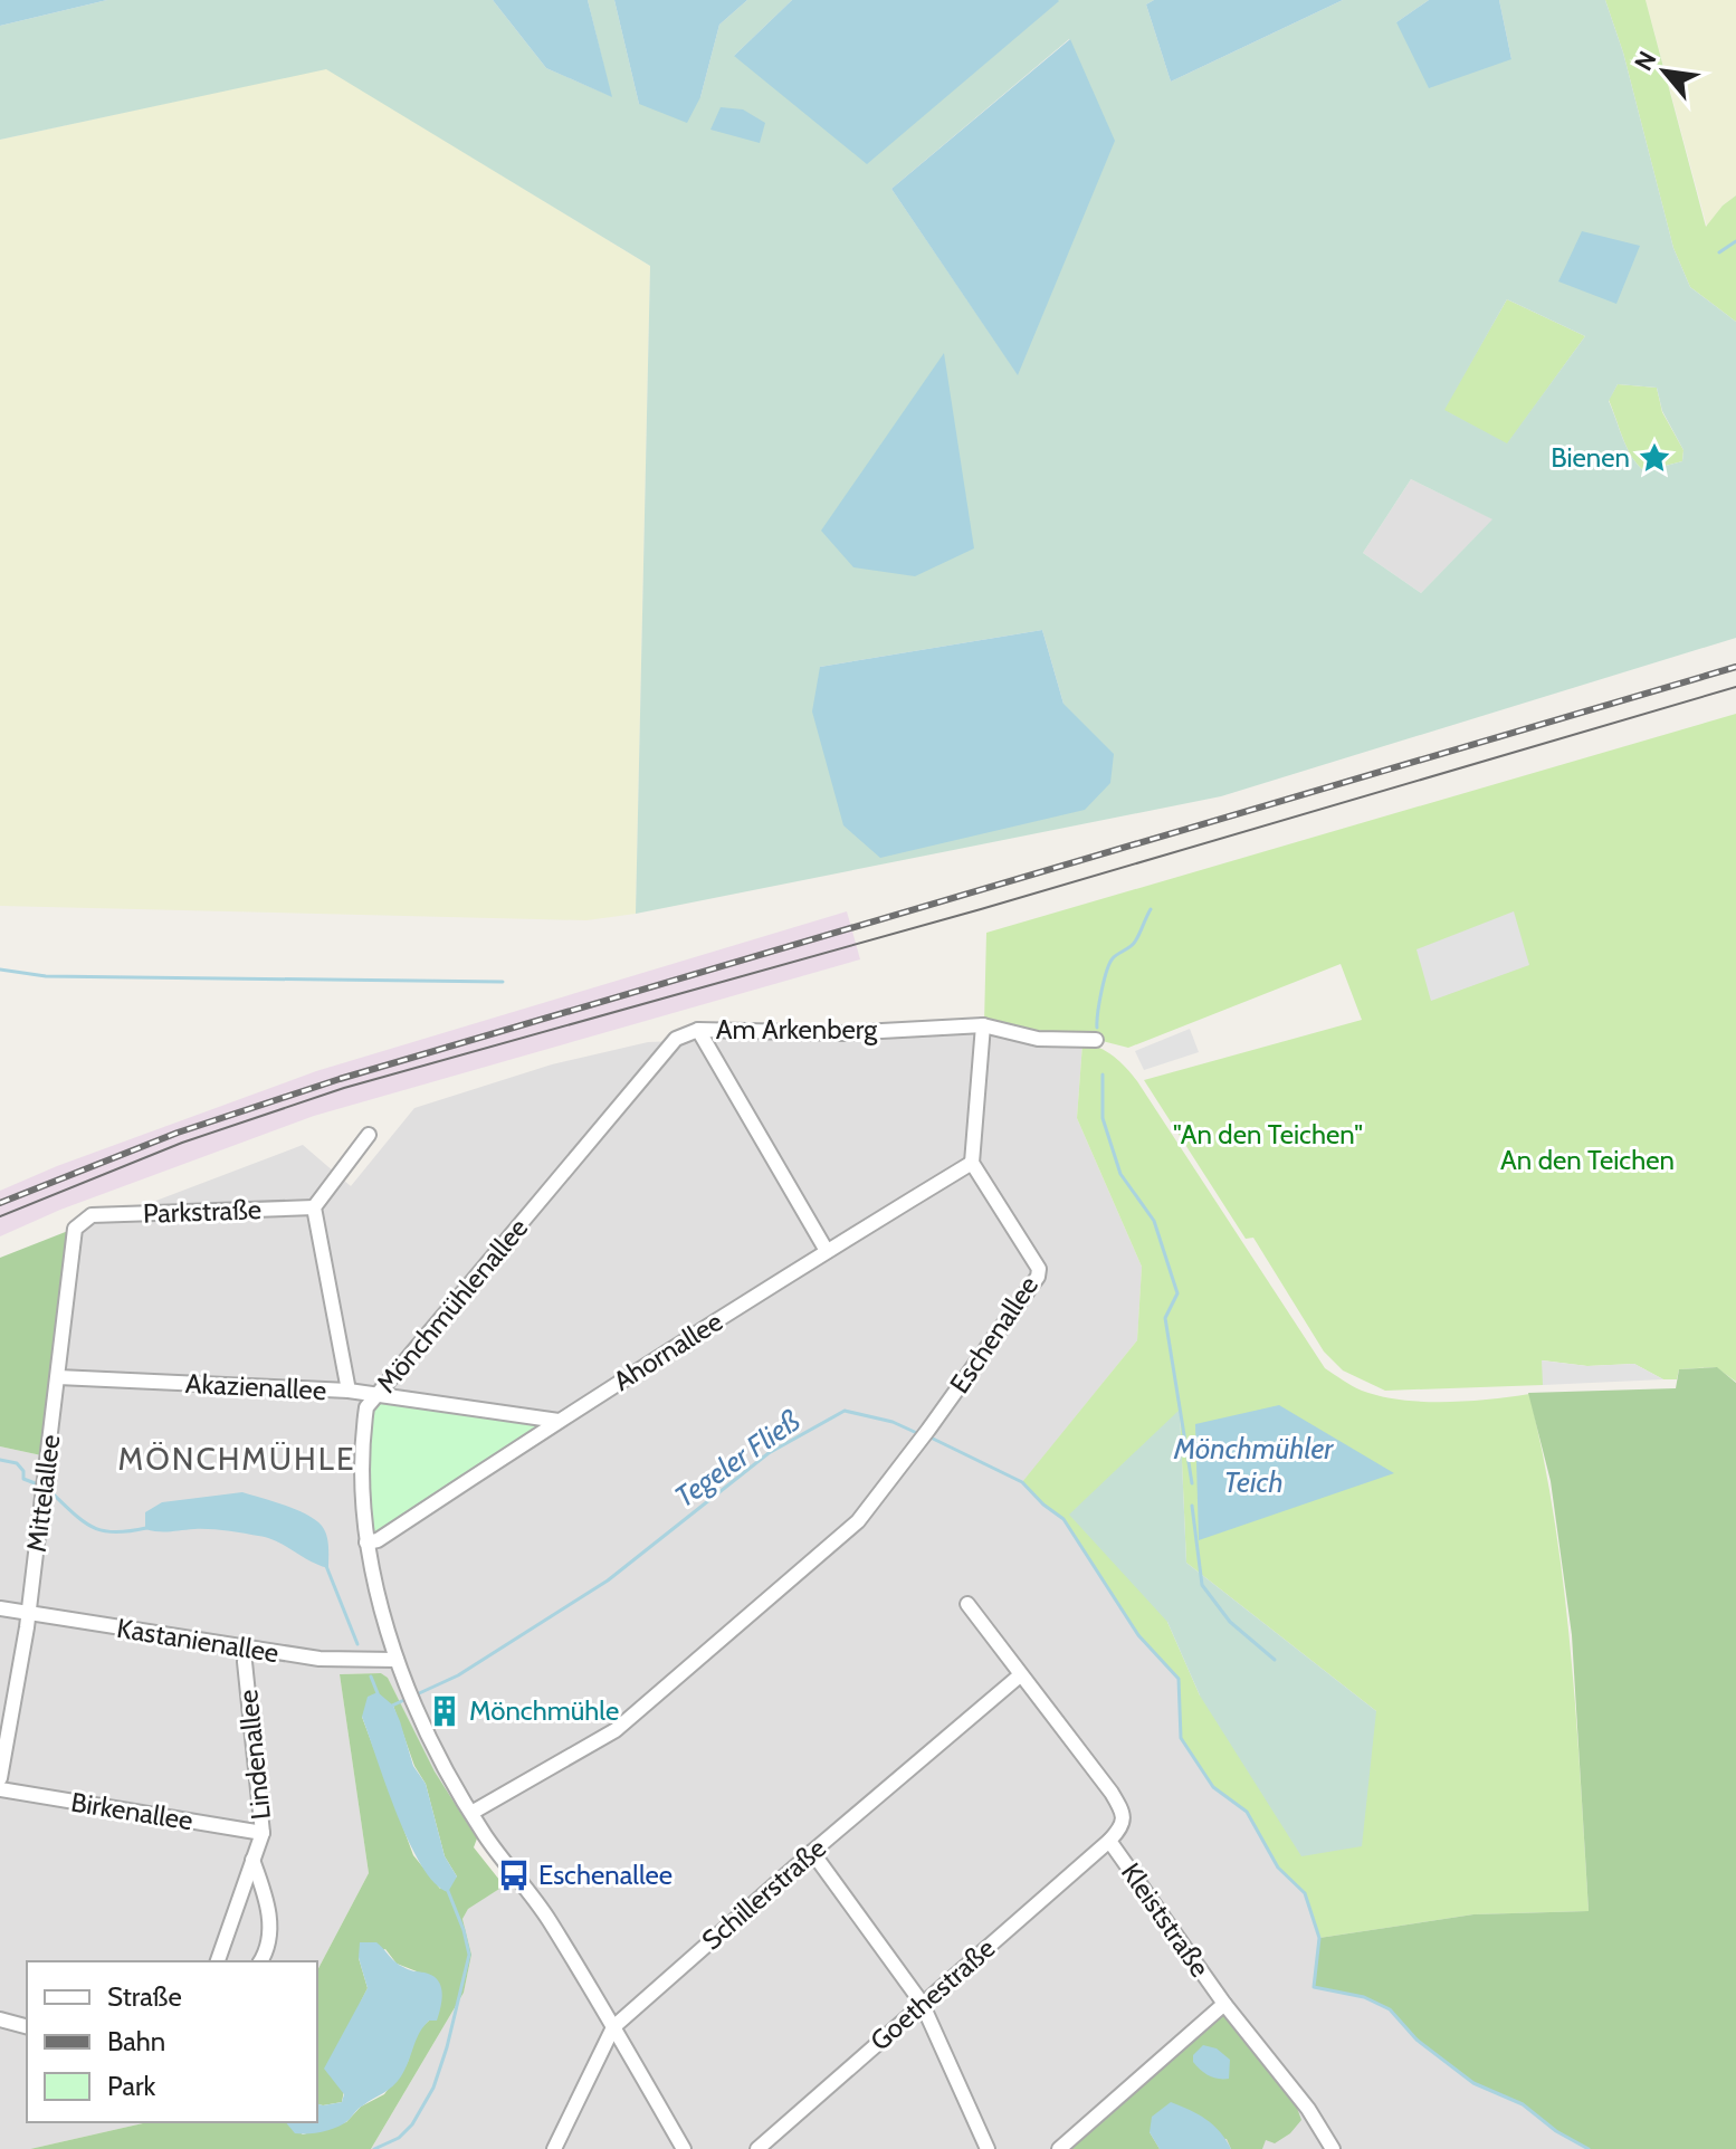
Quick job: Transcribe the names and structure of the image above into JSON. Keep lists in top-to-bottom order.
{
  "streets": {
    "street": [
      "Am Arkenberg",
      "Parkstraße",
      "Mönchmühlenallee",
      "Eschenallee",
      "Ahornallee",
      "Akazienallee",
      "Mittelallee",
      "Kastanienallee",
      "Lindenallee",
      "Birkenallee",
      "Schillerstraße",
      "Kleiststraße",
      "Goethestraße"
    ]
  },
  "crossings": [
    ["Am Arkenberg", "Mönchmühlenallee"],
    ["Am Arkenberg", "Ahornallee"],
    ["Parkstraße", "Mittelallee"],
    ["Mönchmühlenallee", "Eschenallee"],
    ["Mönchmühlenallee", "Ahornallee"],
    ["Mönchmühlenallee", "Akazienallee"],
    ["Mönchmühlenallee", "Kastanienallee"],
    ["Mönchmühlenallee", "Schillerstraße"],
    ["Eschenallee", "Ahornallee"],
    ["Ahornallee", "Akazienallee"],
    ["Akazienallee", "Mittelallee"],
    ["Mittelallee", "Kastanienallee"],
    ["Kastanienallee", "Lindenallee"],
    ["Lindenallee", "Birkenallee"],
    ["Schillerstraße", "Kleiststraße"],
    ["Kleiststraße", "Goethestraße"]
  ],
  "districts": ["MÖNCHMÜHLE"],
  "water": ["Mönchmühler Teich", "Tegeler Fließ"],
  "parks": ["\"An den Teichen\"", "An den Teichen"],
  "places": {
    "place": ["Bienen"],
    "building": ["Mönchmühle"],
    "bus stop": ["Eschenallee"]
  },
  "legend": ["Straße", "Bahn", "Park"],
  "north": "top left"
}
